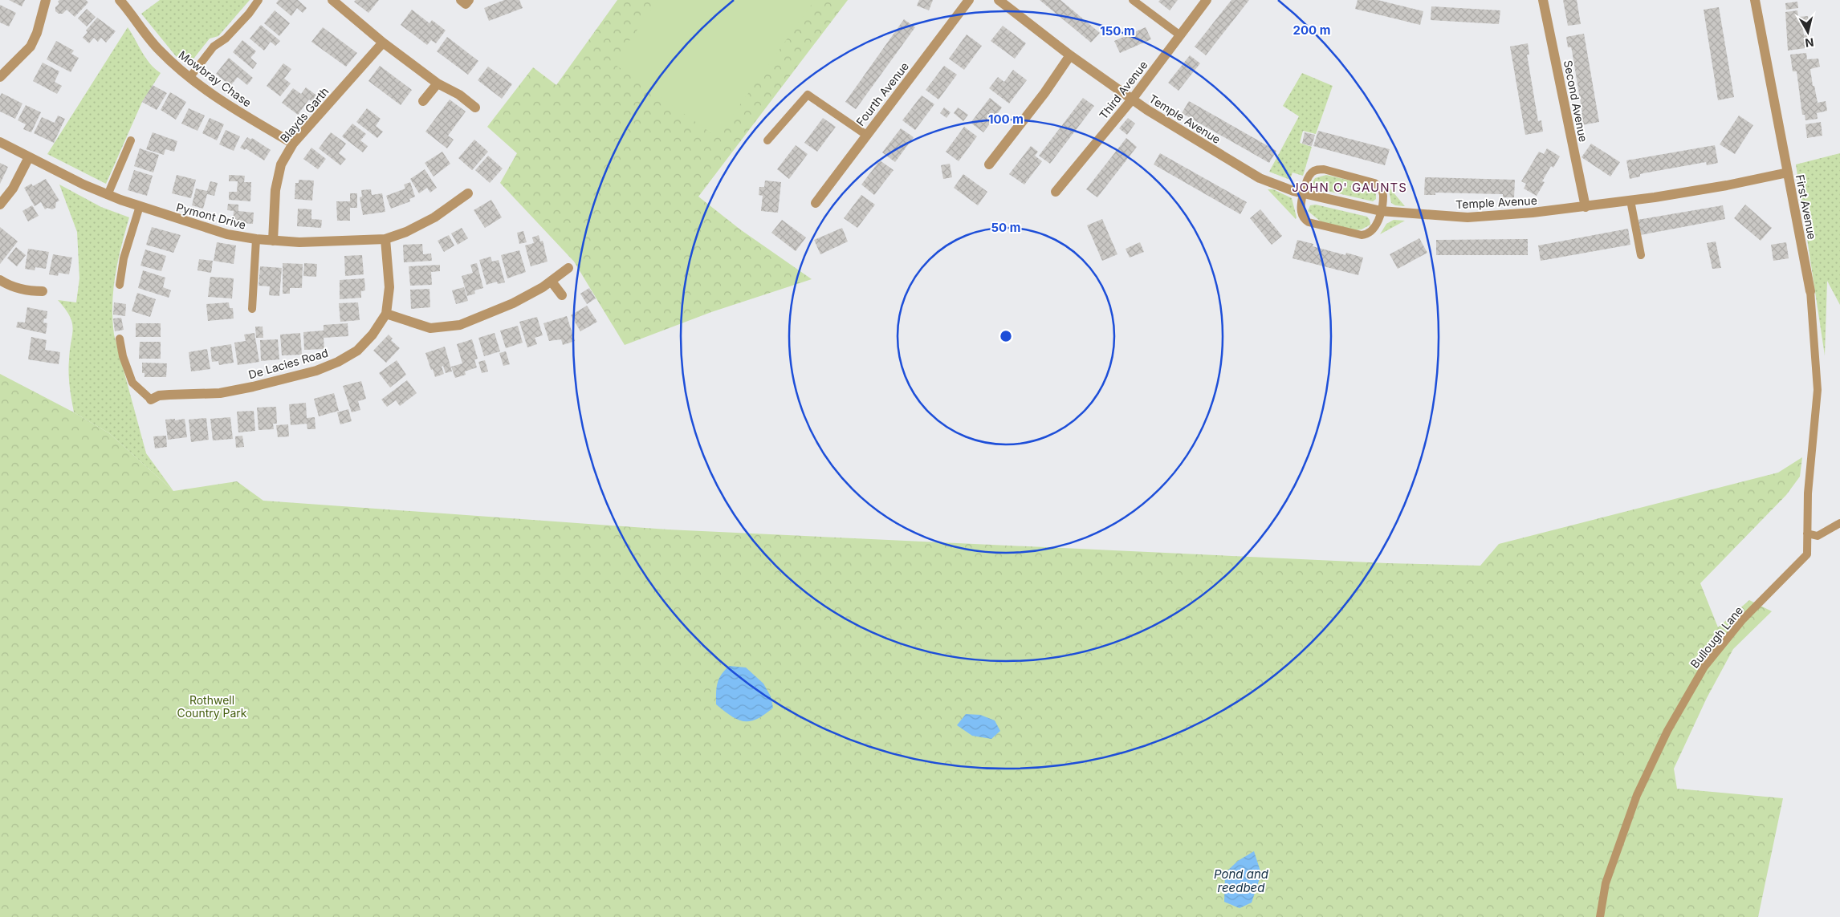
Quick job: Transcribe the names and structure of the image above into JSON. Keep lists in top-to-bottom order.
{
  "streets": {
    "street": [
      "Mowbray Chase",
      "Third Avenue",
      "Fourth Avenue",
      "Second Avenue",
      "Blayds Garth",
      "Temple Avenue",
      "First Avenue",
      "Pymont Drive",
      "De Lacies Road"
    ],
    "lane": ["Bullough Lane"]
  },
  "crossings": [
    ["Mowbray Chase", "Blayds Garth"],
    ["Third Avenue", "Temple Avenue"],
    ["Second Avenue", "Temple Avenue"],
    ["Blayds Garth", "Pymont Drive"],
    ["Temple Avenue", "First Avenue"],
    ["First Avenue", "Bullough Lane"],
    ["Pymont Drive", "De Lacies Road"]
  ],
  "districts": ["JOHN O' GAUNTS"],
  "water": ["Pond and reedbed"],
  "parks": ["Rothwell Country Park"],
  "north": "bottom",
  "rings": [
    "200 m",
    "150 m",
    "100 m",
    "50 m"
  ]
}
